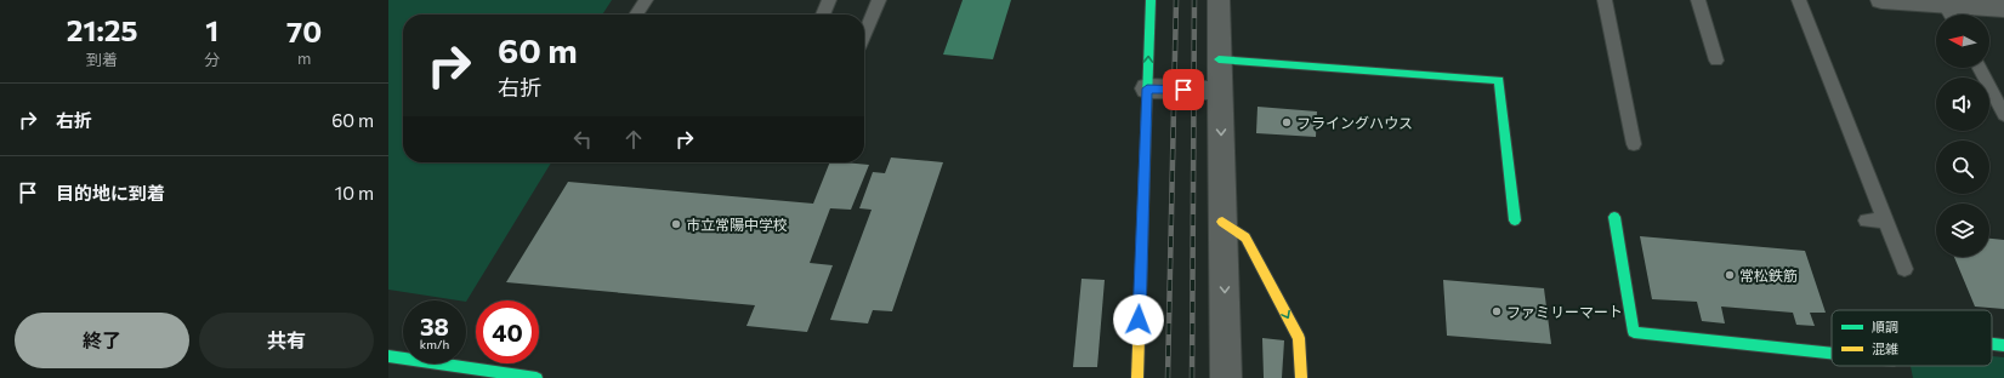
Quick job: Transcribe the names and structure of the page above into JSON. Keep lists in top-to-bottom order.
{
  "places": [
    "フライングハウス",
    "市立常陽中学校",
    "常松鉄筋",
    "ファミリーマート"
  ],
  "legend": ["順調", "混雑"],
  "north": "left",
  "page": {
    "eta": [
      "21:25",
      "到着",
      "1",
      "分",
      "70",
      "m"
    ],
    "turn": ["60 m", "右折"],
    "list": [
      {
        "name": "右折",
        "value": "60 m"
      },
      {
        "name": "目的地に到着",
        "value": "10 m"
      }
    ],
    "speed": "38 km/h",
    "limit": "40",
    "buttons": ["終了", "共有"]
  }
}
